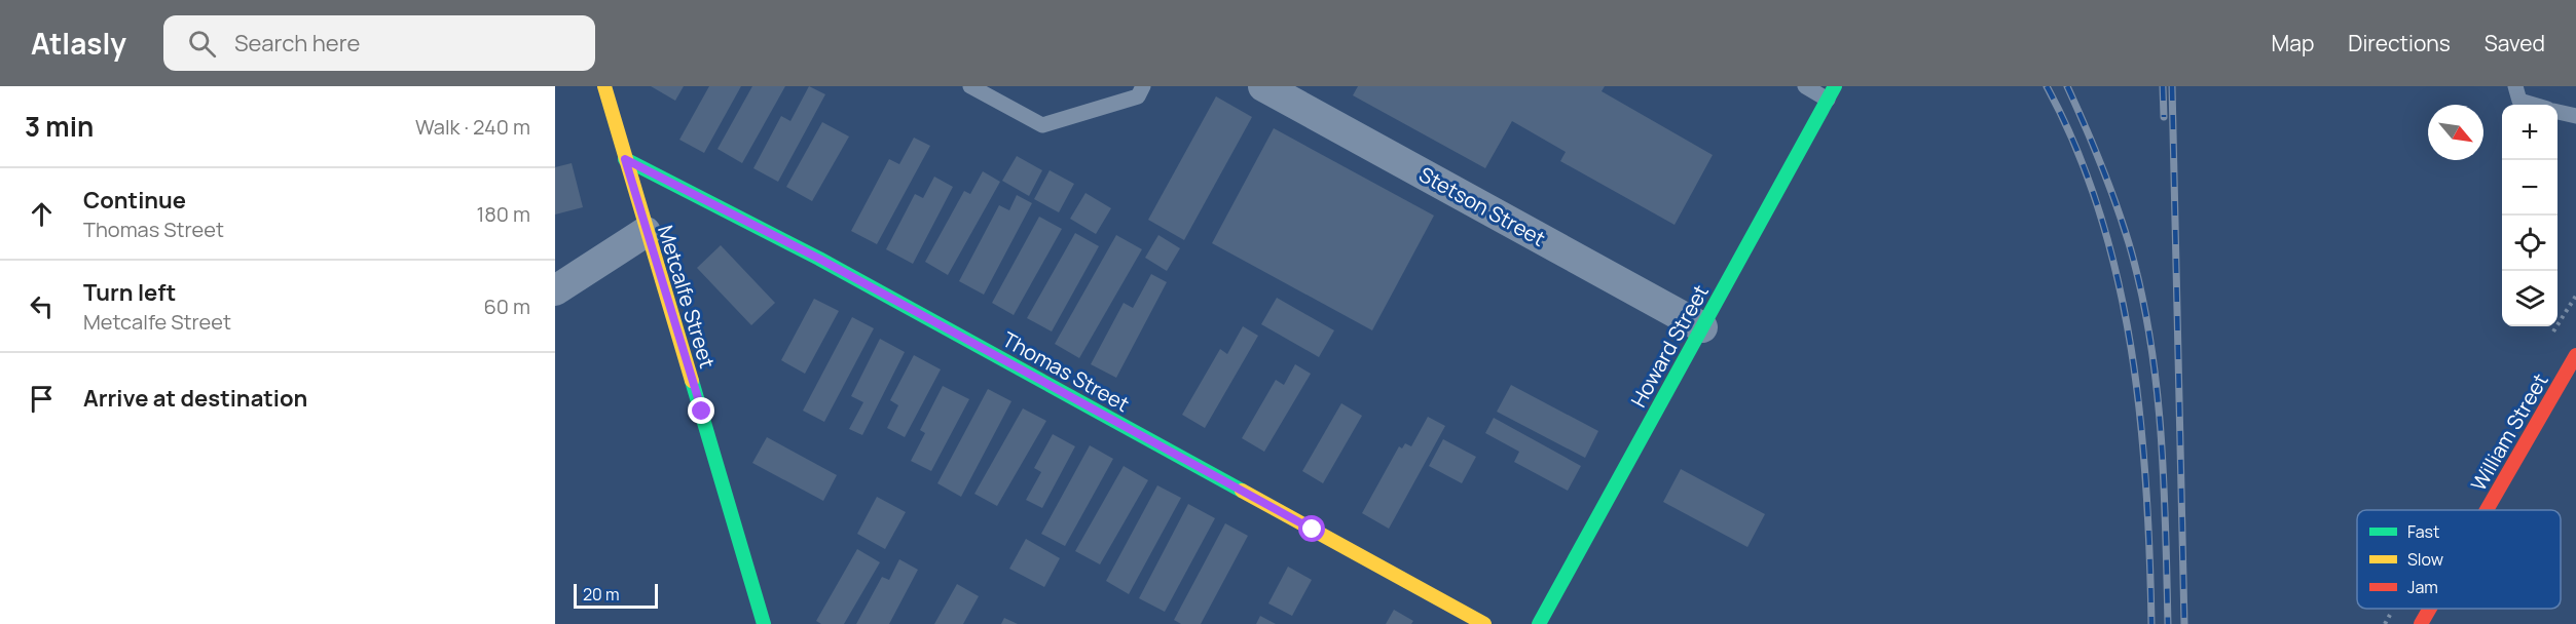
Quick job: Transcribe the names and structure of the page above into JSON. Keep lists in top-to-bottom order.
{
  "streets": {
    "street": [
      "Stetson Street",
      "Metcalfe Street",
      "Howard Street",
      "Thomas Street",
      "William Street"
    ]
  },
  "crossings": [
    ["Stetson Street", "Howard Street"],
    ["Metcalfe Street", "Thomas Street"]
  ],
  "legend": ["Fast", "Slow", "Jam"],
  "scale_bar": "20 m",
  "north": "bottom right",
  "page": {
    "header": "Atlasly",
    "search": "Search here",
    "nav": ["Map", "Directions", "Saved"],
    "heading": ["3 min", "Walk · 240 m"],
    "map_buttons": ["+", "−"],
    "list": [
      ["Continue", "Thomas Street", "180 m"],
      ["Turn left", "Metcalfe Street", "60 m"],
      "Arrive at destination"
    ],
    "scale": "20 m"
  }
}
